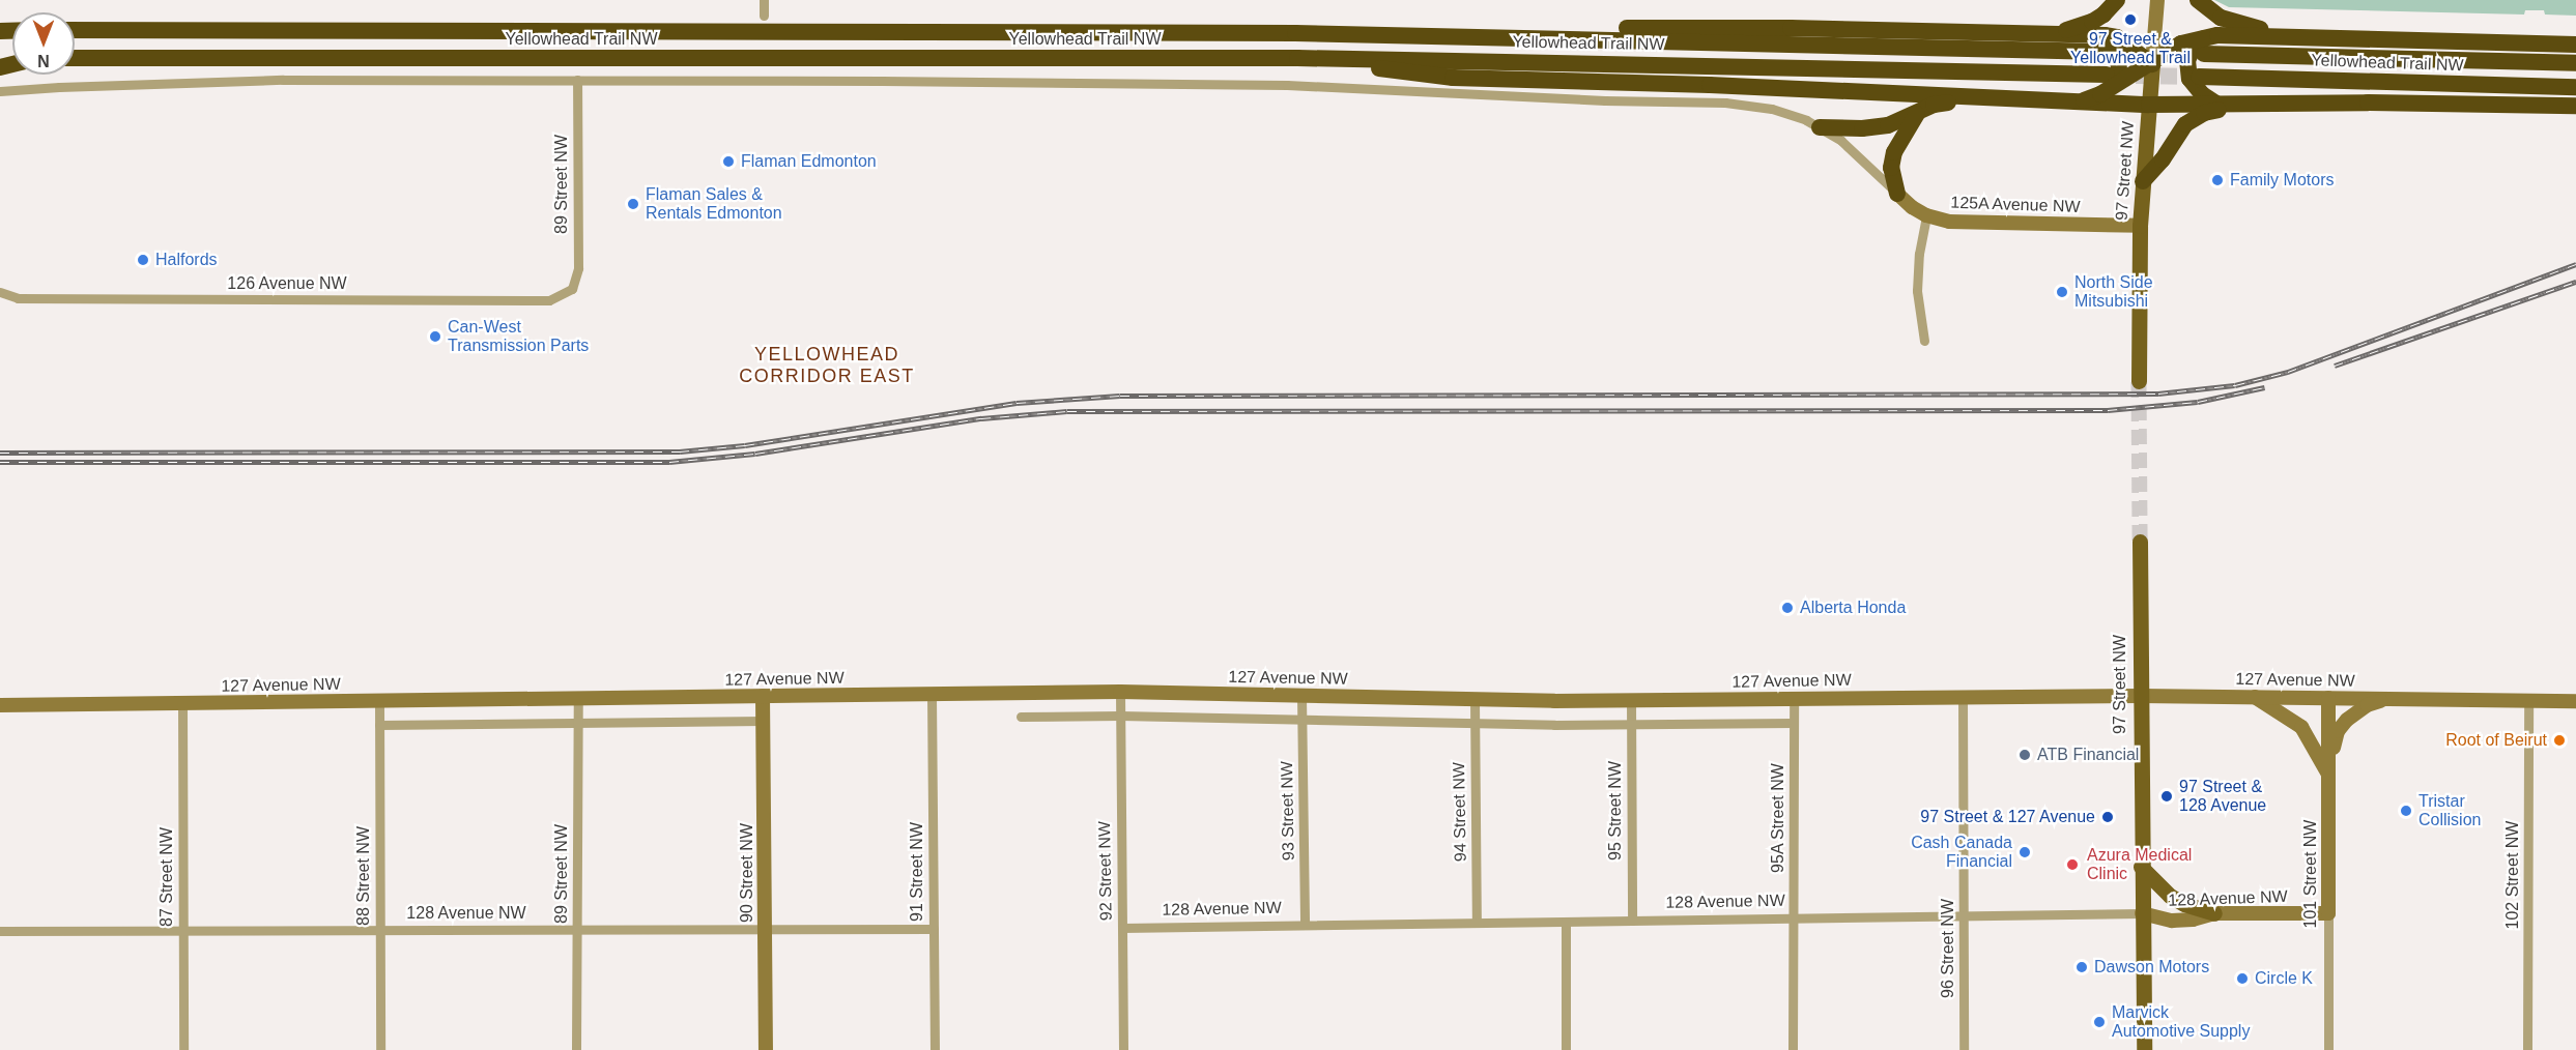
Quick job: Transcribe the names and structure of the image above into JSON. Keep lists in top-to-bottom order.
{
  "streets": {
    "highway": ["Yellowhead Trail NW"],
    "main road": [
      "97 Street NW",
      "125A Avenue NW",
      "127 Avenue NW",
      "90 Street NW",
      "101 Street NW",
      "128 Avenue NW"
    ],
    "street": [
      "89 Street NW",
      "126 Avenue NW",
      "93 Street NW",
      "95 Street NW",
      "94 Street NW",
      "95A Street NW",
      "92 Street NW",
      "91 Street NW",
      "102 Street NW",
      "88 Street NW",
      "87 Street NW",
      "96 Street NW"
    ]
  },
  "crossings": [
    ["97 Street NW", "125A Avenue NW"],
    ["97 Street NW", "127 Avenue NW"],
    ["97 Street NW", "128 Avenue NW"],
    ["89 Street NW", "126 Avenue NW"],
    ["89 Street NW", "127 Avenue NW"],
    ["89 Street NW", "128 Avenue NW"],
    ["127 Avenue NW", "93 Street NW"],
    ["127 Avenue NW", "95 Street NW"],
    ["127 Avenue NW", "94 Street NW"],
    ["127 Avenue NW", "95A Street NW"],
    ["127 Avenue NW", "92 Street NW"],
    ["127 Avenue NW", "91 Street NW"],
    ["127 Avenue NW", "90 Street NW"],
    ["127 Avenue NW", "101 Street NW"],
    ["127 Avenue NW", "102 Street NW"],
    ["127 Avenue NW", "88 Street NW"],
    ["127 Avenue NW", "87 Street NW"],
    ["127 Avenue NW", "96 Street NW"],
    ["93 Street NW", "128 Avenue NW"],
    ["95 Street NW", "128 Avenue NW"],
    ["94 Street NW", "128 Avenue NW"],
    ["95A Street NW", "128 Avenue NW"],
    ["92 Street NW", "128 Avenue NW"],
    ["91 Street NW", "128 Avenue NW"],
    ["90 Street NW", "128 Avenue NW"],
    ["101 Street NW", "128 Avenue NW"],
    ["88 Street NW", "128 Avenue NW"],
    ["87 Street NW", "128 Avenue NW"],
    ["128 Avenue NW", "96 Street NW"]
  ],
  "districts": ["YELLOWHEAD CORRIDOR EAST"],
  "places": [
    "97 Street & Yellowhead Trail",
    "Flaman Edmonton",
    "Family Motors",
    "Flaman Sales & Rentals Edmonton",
    "Halfords",
    "North Side Mitsubishi",
    "Can-West Transmission Parts",
    "Alberta Honda",
    "Root of Beirut",
    "ATB Financial",
    "97 Street & 128 Avenue",
    "Tristar Collision",
    "97 Street & 127 Avenue",
    "Cash Canada Financial",
    "Azura Medical Clinic",
    "Dawson Motors",
    "Circle K",
    "Marvick Automotive Supply"
  ],
  "north": "bottom"
}
